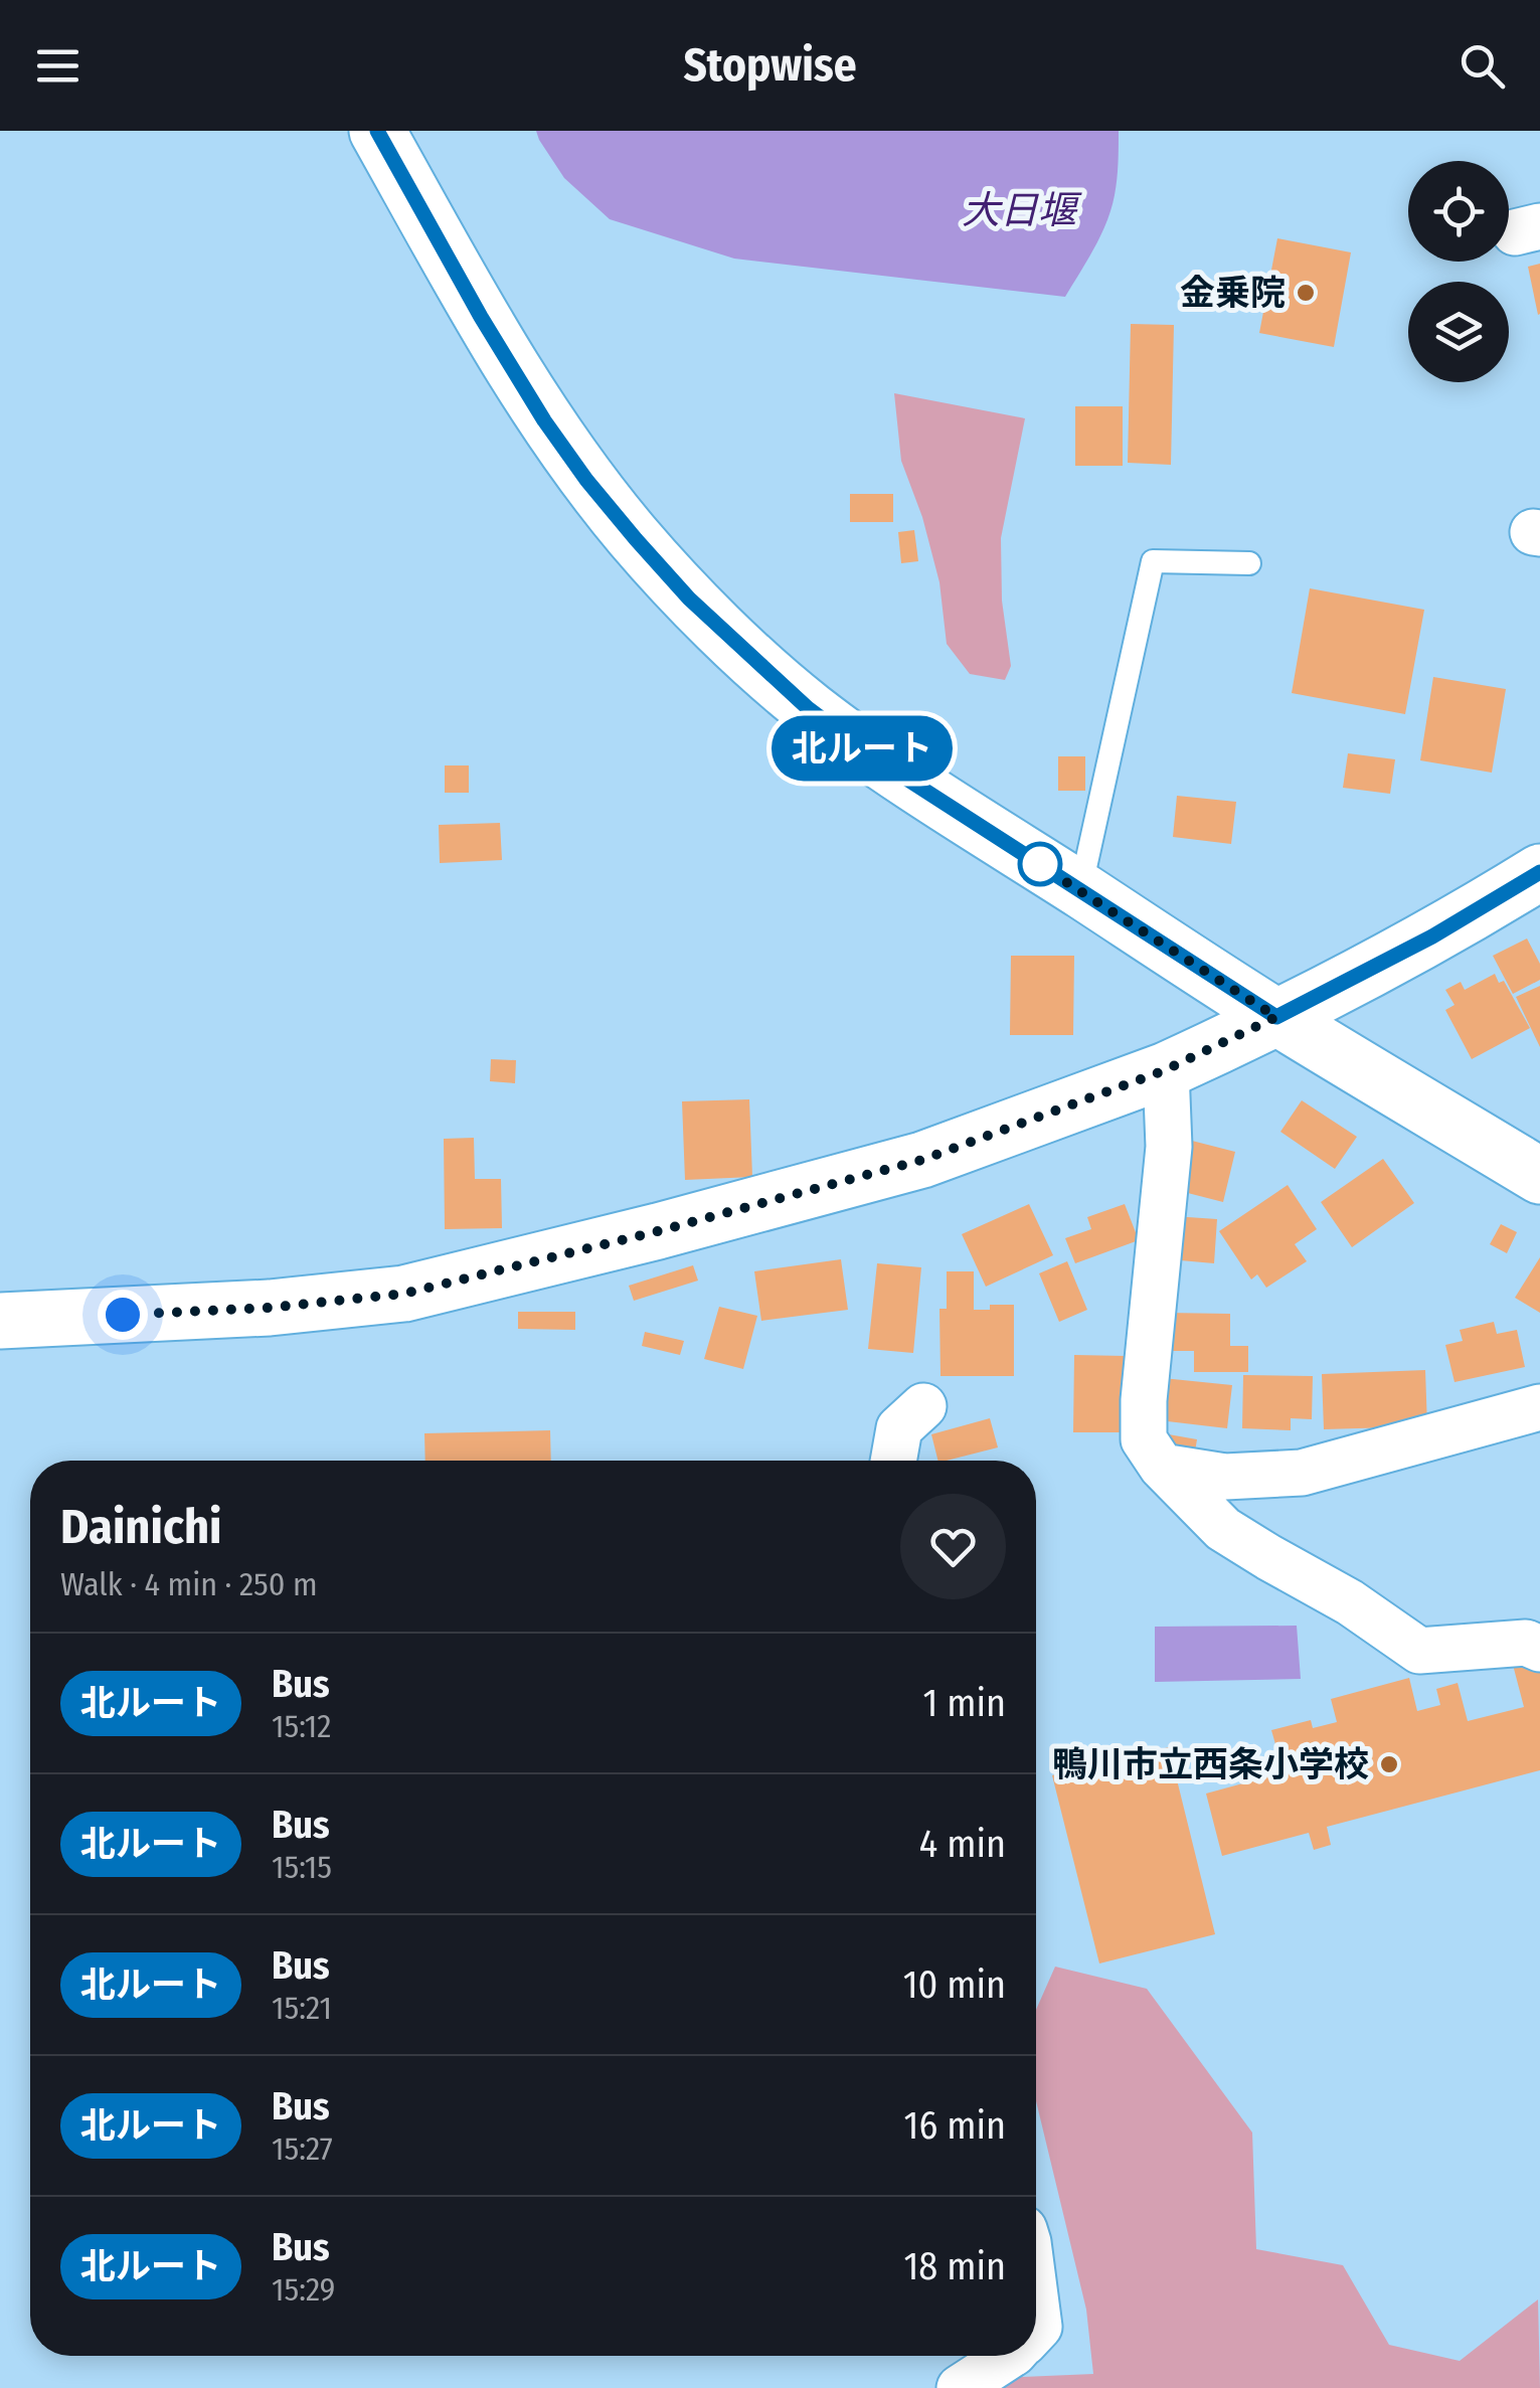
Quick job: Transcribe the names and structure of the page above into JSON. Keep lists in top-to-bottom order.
{
  "water": ["大日堰"],
  "places": ["金乗院", "鴨川市立西条小学校"],
  "lines": ["bus line 北ルート"],
  "page": {
    "header": "Stopwise",
    "on_map": "北ルート",
    "heading": ["Dainichi", "Walk · 4 min · 250 m"],
    "list": [
      {
        "mark": "北ルート",
        "name": "Bus",
        "note": "15:12",
        "value": "1 min"
      },
      {
        "mark": "北ルート",
        "name": "Bus",
        "note": "15:15",
        "value": "4 min"
      },
      {
        "mark": "北ルート",
        "name": "Bus",
        "note": "15:21",
        "value": "10 min"
      },
      {
        "mark": "北ルート",
        "name": "Bus",
        "note": "15:27",
        "value": "16 min"
      },
      {
        "mark": "北ルート",
        "name": "Bus",
        "note": "15:29",
        "value": "18 min"
      }
    ]
  }
}
